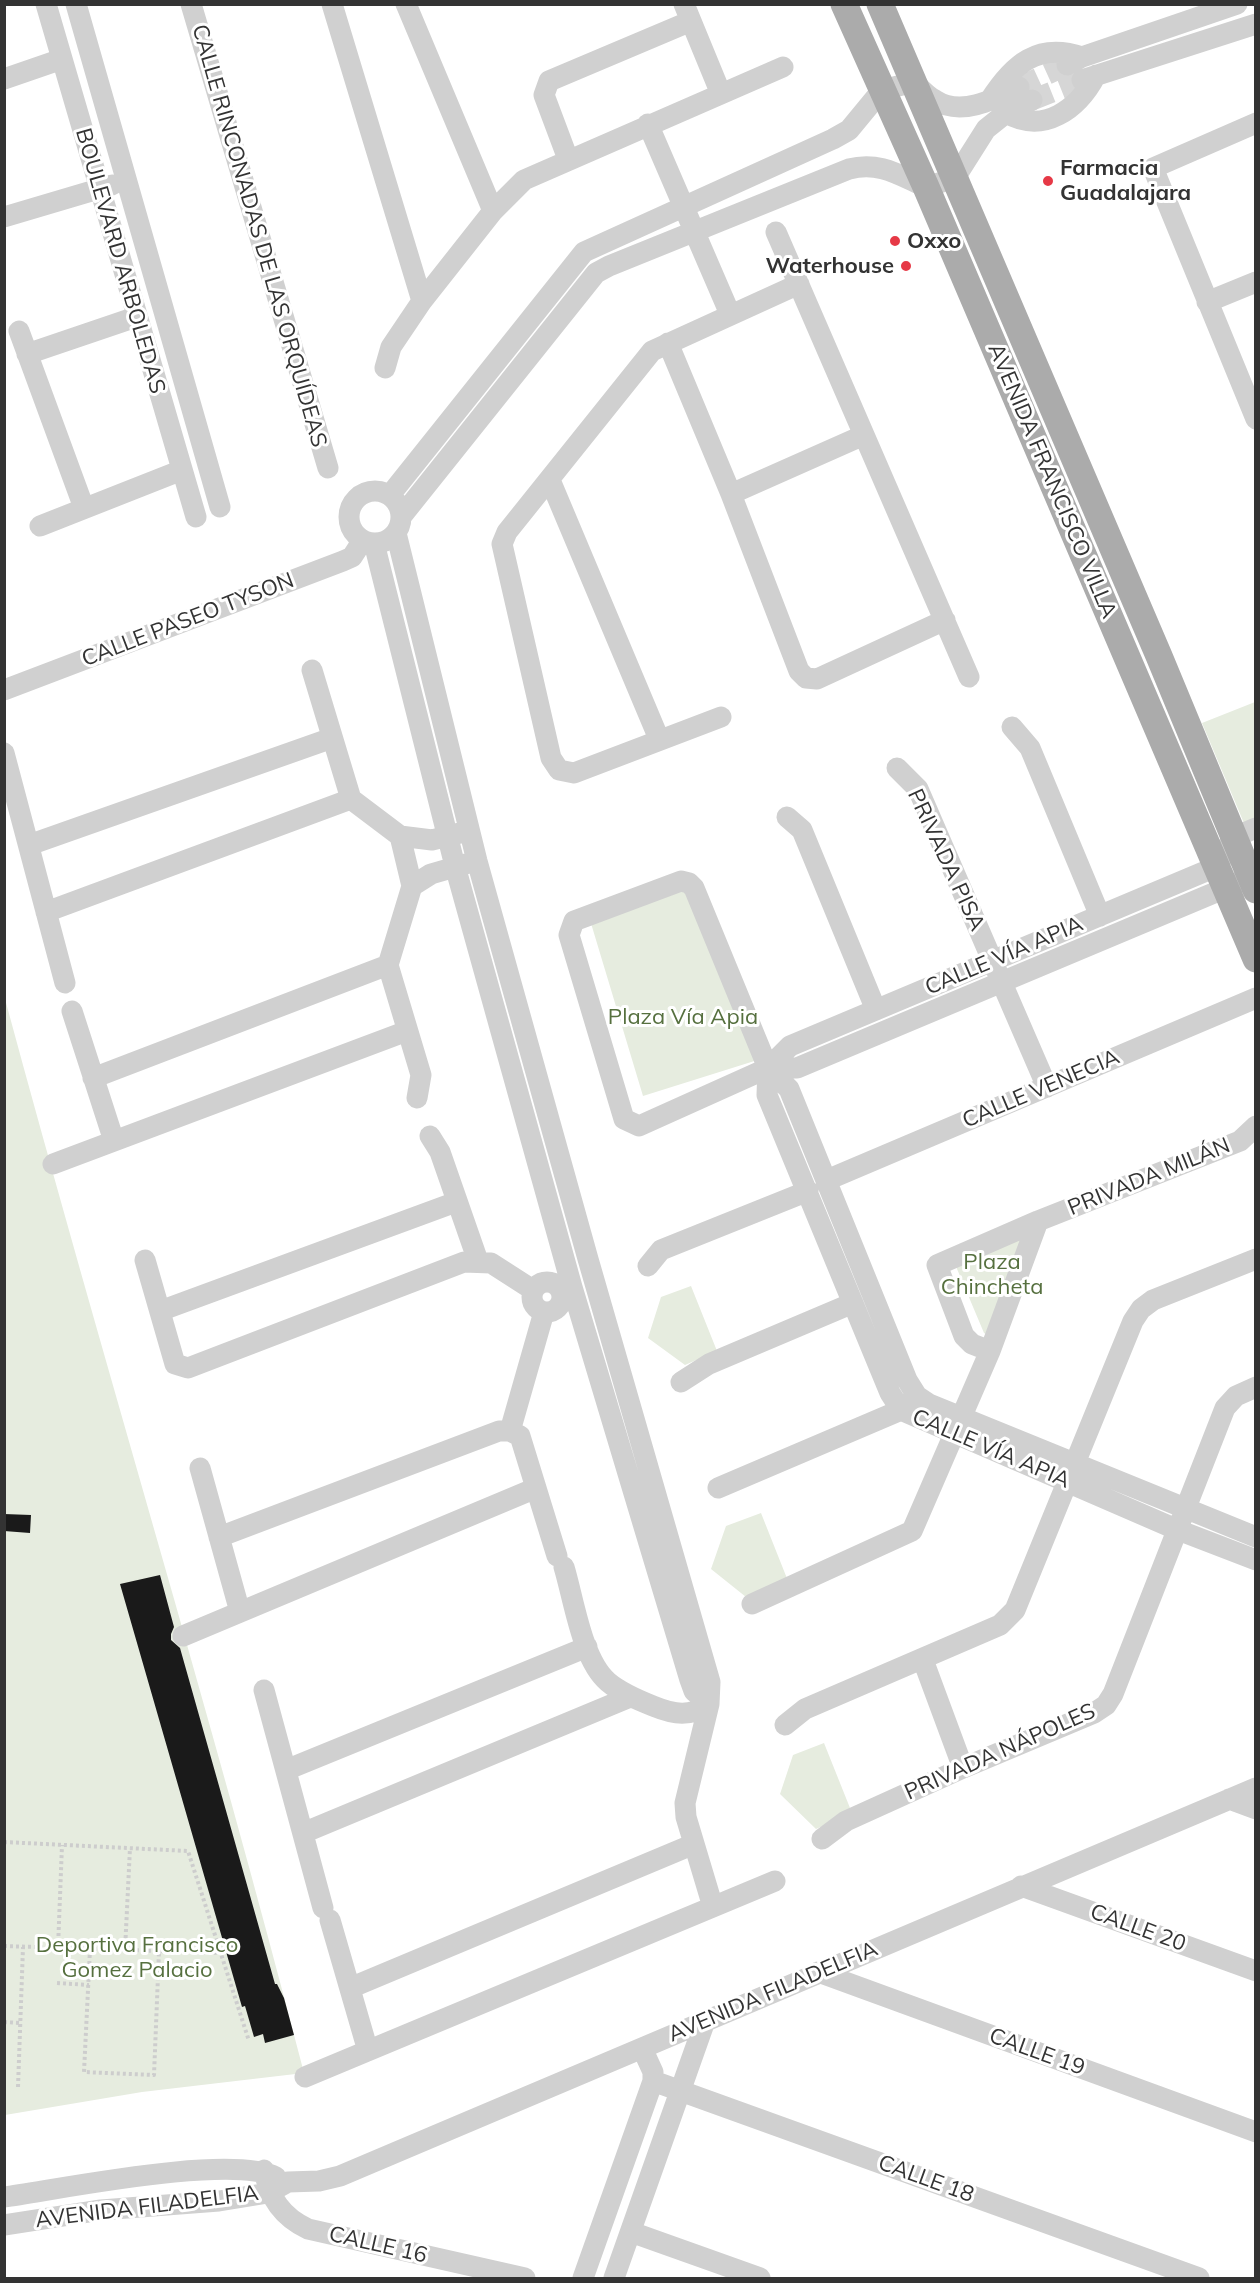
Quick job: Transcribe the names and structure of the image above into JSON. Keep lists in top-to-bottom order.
{
  "streets": {
    "main road": ["AVENIDA FRANCISCO VILLA"],
    "street": [
      "CALLE RINCONADAS DE LAS ORQUÍDEAS",
      "BOULEVARD ARBOLEDAS",
      "CALLE PASEO TYSON",
      "PRIVADA PISA",
      "CALLE VÍA APIA",
      "CALLE VENECIA",
      "PRIVADA MILÁN",
      "PRIVADA NÁPOLES",
      "CALLE 20",
      "AVENIDA FILADELFIA",
      "CALLE 19",
      "CALLE 18",
      "CALLE 16"
    ]
  },
  "crossings": [
    ["AVENIDA FRANCISCO VILLA", "CALLE VÍA APIA"],
    ["PRIVADA PISA", "CALLE VÍA APIA"],
    ["PRIVADA PISA", "CALLE VENECIA"],
    ["CALLE VÍA APIA", "CALLE VENECIA"],
    ["CALLE VÍA APIA", "PRIVADA NÁPOLES"],
    ["CALLE 20", "AVENIDA FILADELFIA"],
    ["AVENIDA FILADELFIA", "CALLE 19"],
    ["AVENIDA FILADELFIA", "CALLE 16"]
  ],
  "parks": ["Plaza Vía Apia", "Plaza Chincheta", "Deportiva Francisco Gomez Palacio"],
  "places": ["Farmacia Guadalajara", "Oxxo", "Waterhouse"]
}
